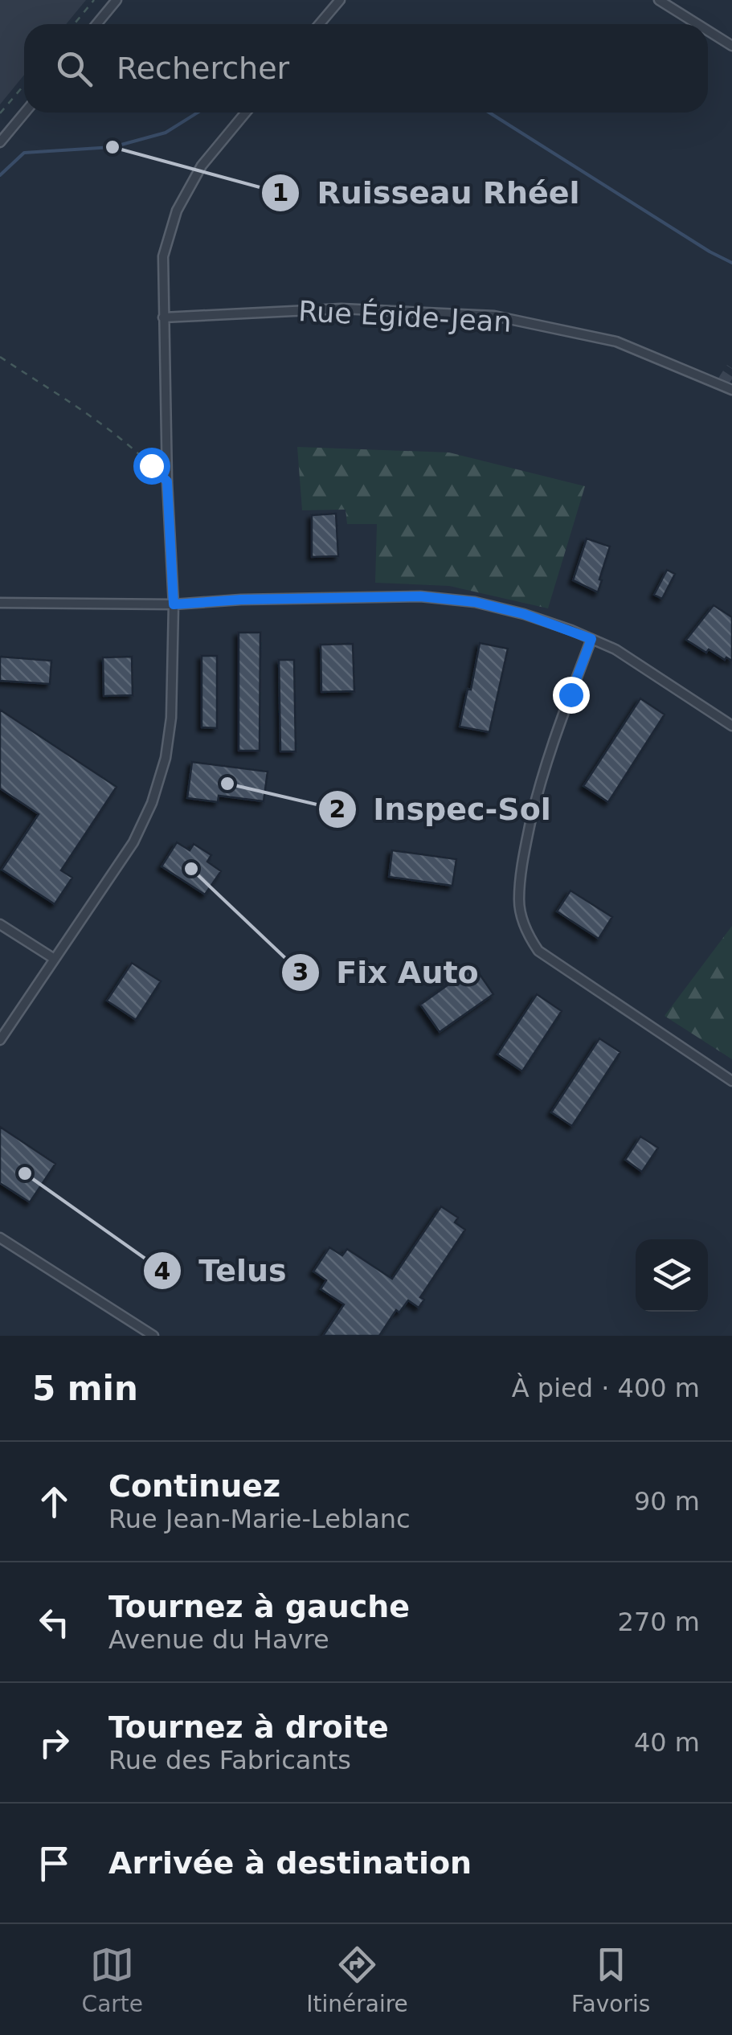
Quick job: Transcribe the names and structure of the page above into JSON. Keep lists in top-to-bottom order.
{
  "streets": {
    "street": ["Rue Égide-Jean"]
  },
  "places": [
    "Ruisseau Rhéel",
    "Inspec-Sol",
    "Fix Auto",
    "Telus"
  ],
  "page": {
    "search": "Rechercher",
    "heading": ["5 min", "À pied · 400 m"],
    "list": [
      ["Continuez", "Rue Jean-Marie-Leblanc", "90 m"],
      ["Tournez à gauche", "Avenue du Havre", "270 m"],
      ["Tournez à droite", "Rue des Fabricants", "40 m"],
      "Arrivée à destination"
    ],
    "nav": ["Carte", "Itinéraire", "Favoris"]
  }
}
